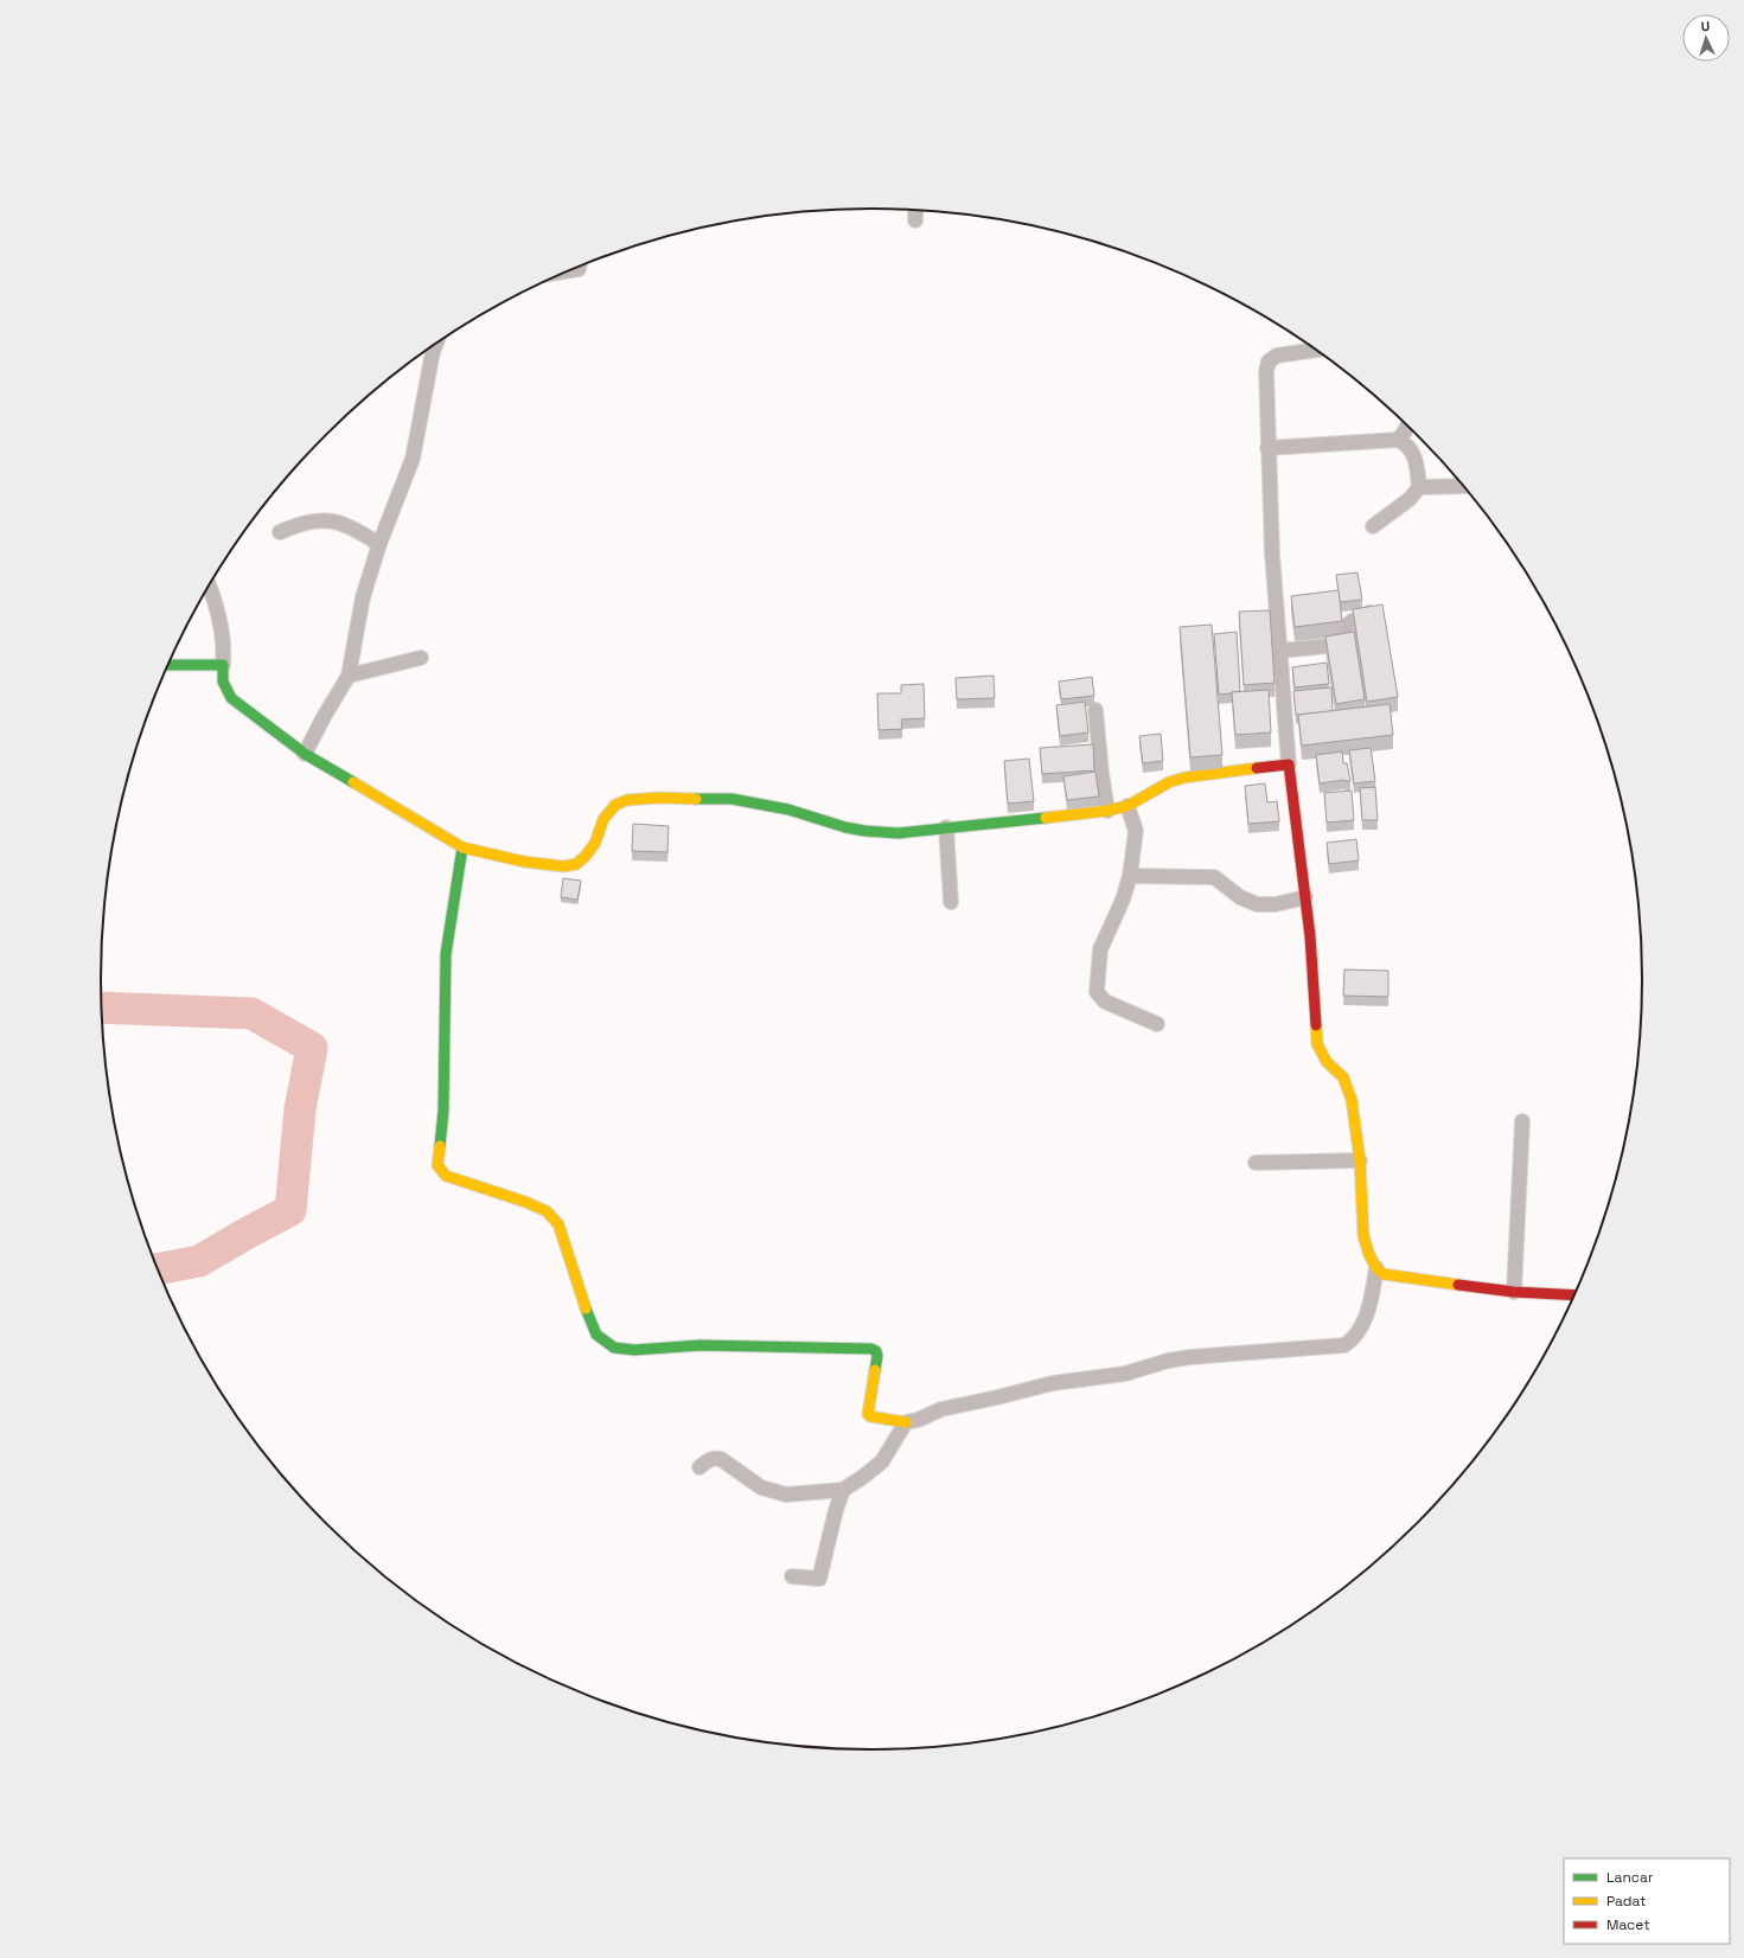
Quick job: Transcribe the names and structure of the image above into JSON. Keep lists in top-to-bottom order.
{
  "legend": ["Lancar", "Padat", "Macet"],
  "north": "top"
}
